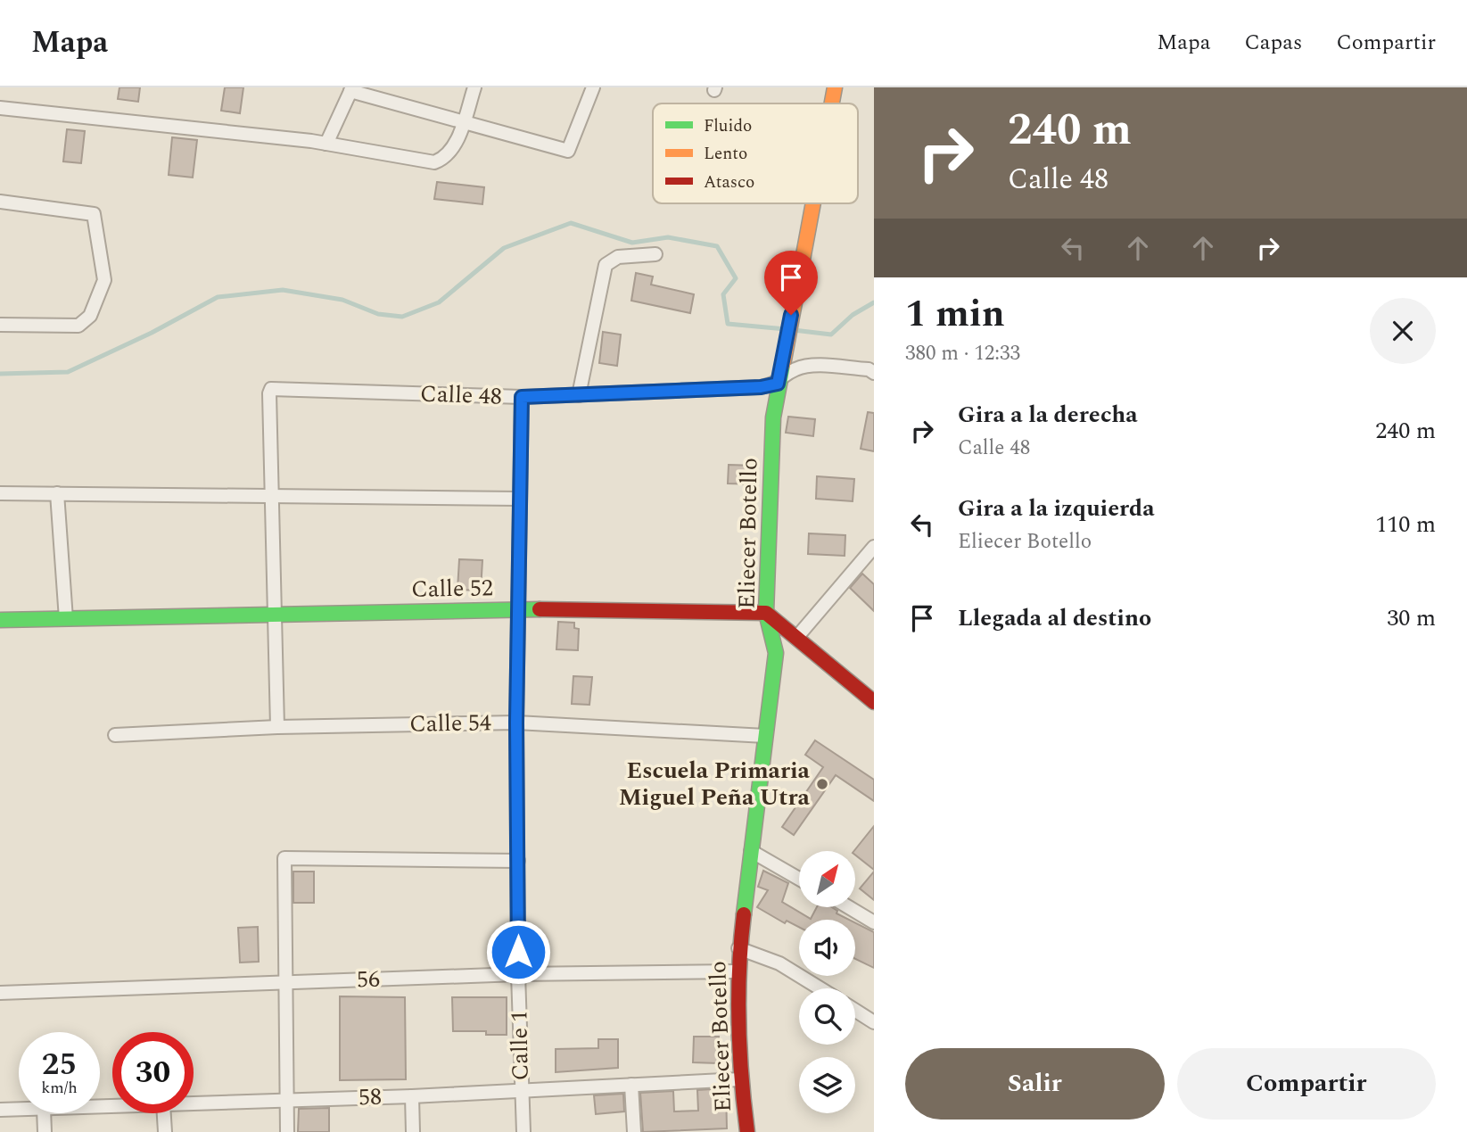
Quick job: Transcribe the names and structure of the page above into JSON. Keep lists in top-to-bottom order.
{
  "streets": {
    "street": [
      "Calle 48",
      "Eliecer Botello",
      "Calle 52",
      "Calle 54",
      "56",
      "Calle 1",
      "58"
    ]
  },
  "crossings": [
    ["Calle 48", "Eliecer Botello"],
    ["Calle 48", "Calle 1"],
    ["Eliecer Botello", "Calle 52"],
    ["Eliecer Botello", "Calle 54"],
    ["Eliecer Botello", "56"],
    ["Eliecer Botello", "58"],
    ["Calle 52", "Calle 1"],
    ["Calle 54", "Calle 1"],
    ["56", "Calle 1"],
    ["Calle 1", "58"]
  ],
  "places": ["Escuela Primaria Miguel Peña Utra"],
  "legend": ["Fluido", "Lento", "Atasco"],
  "north": "top right",
  "page": {
    "header": "Mapa",
    "nav": ["Mapa", "Capas", "Compartir"],
    "turn": ["240 m", "Calle 48"],
    "heading": ["1 min", "380 m · 12:33"],
    "list": [
      {
        "name": "Gira a la derecha",
        "note": "Calle 48",
        "value": "240 m"
      },
      {
        "name": "Gira a la izquierda",
        "note": "Eliecer Botello",
        "value": "110 m"
      },
      {
        "name": "Llegada al destino",
        "value": "30 m"
      }
    ],
    "speed": "25 km/h",
    "limit": "30",
    "buttons": ["Salir", "Compartir"]
  }
}
